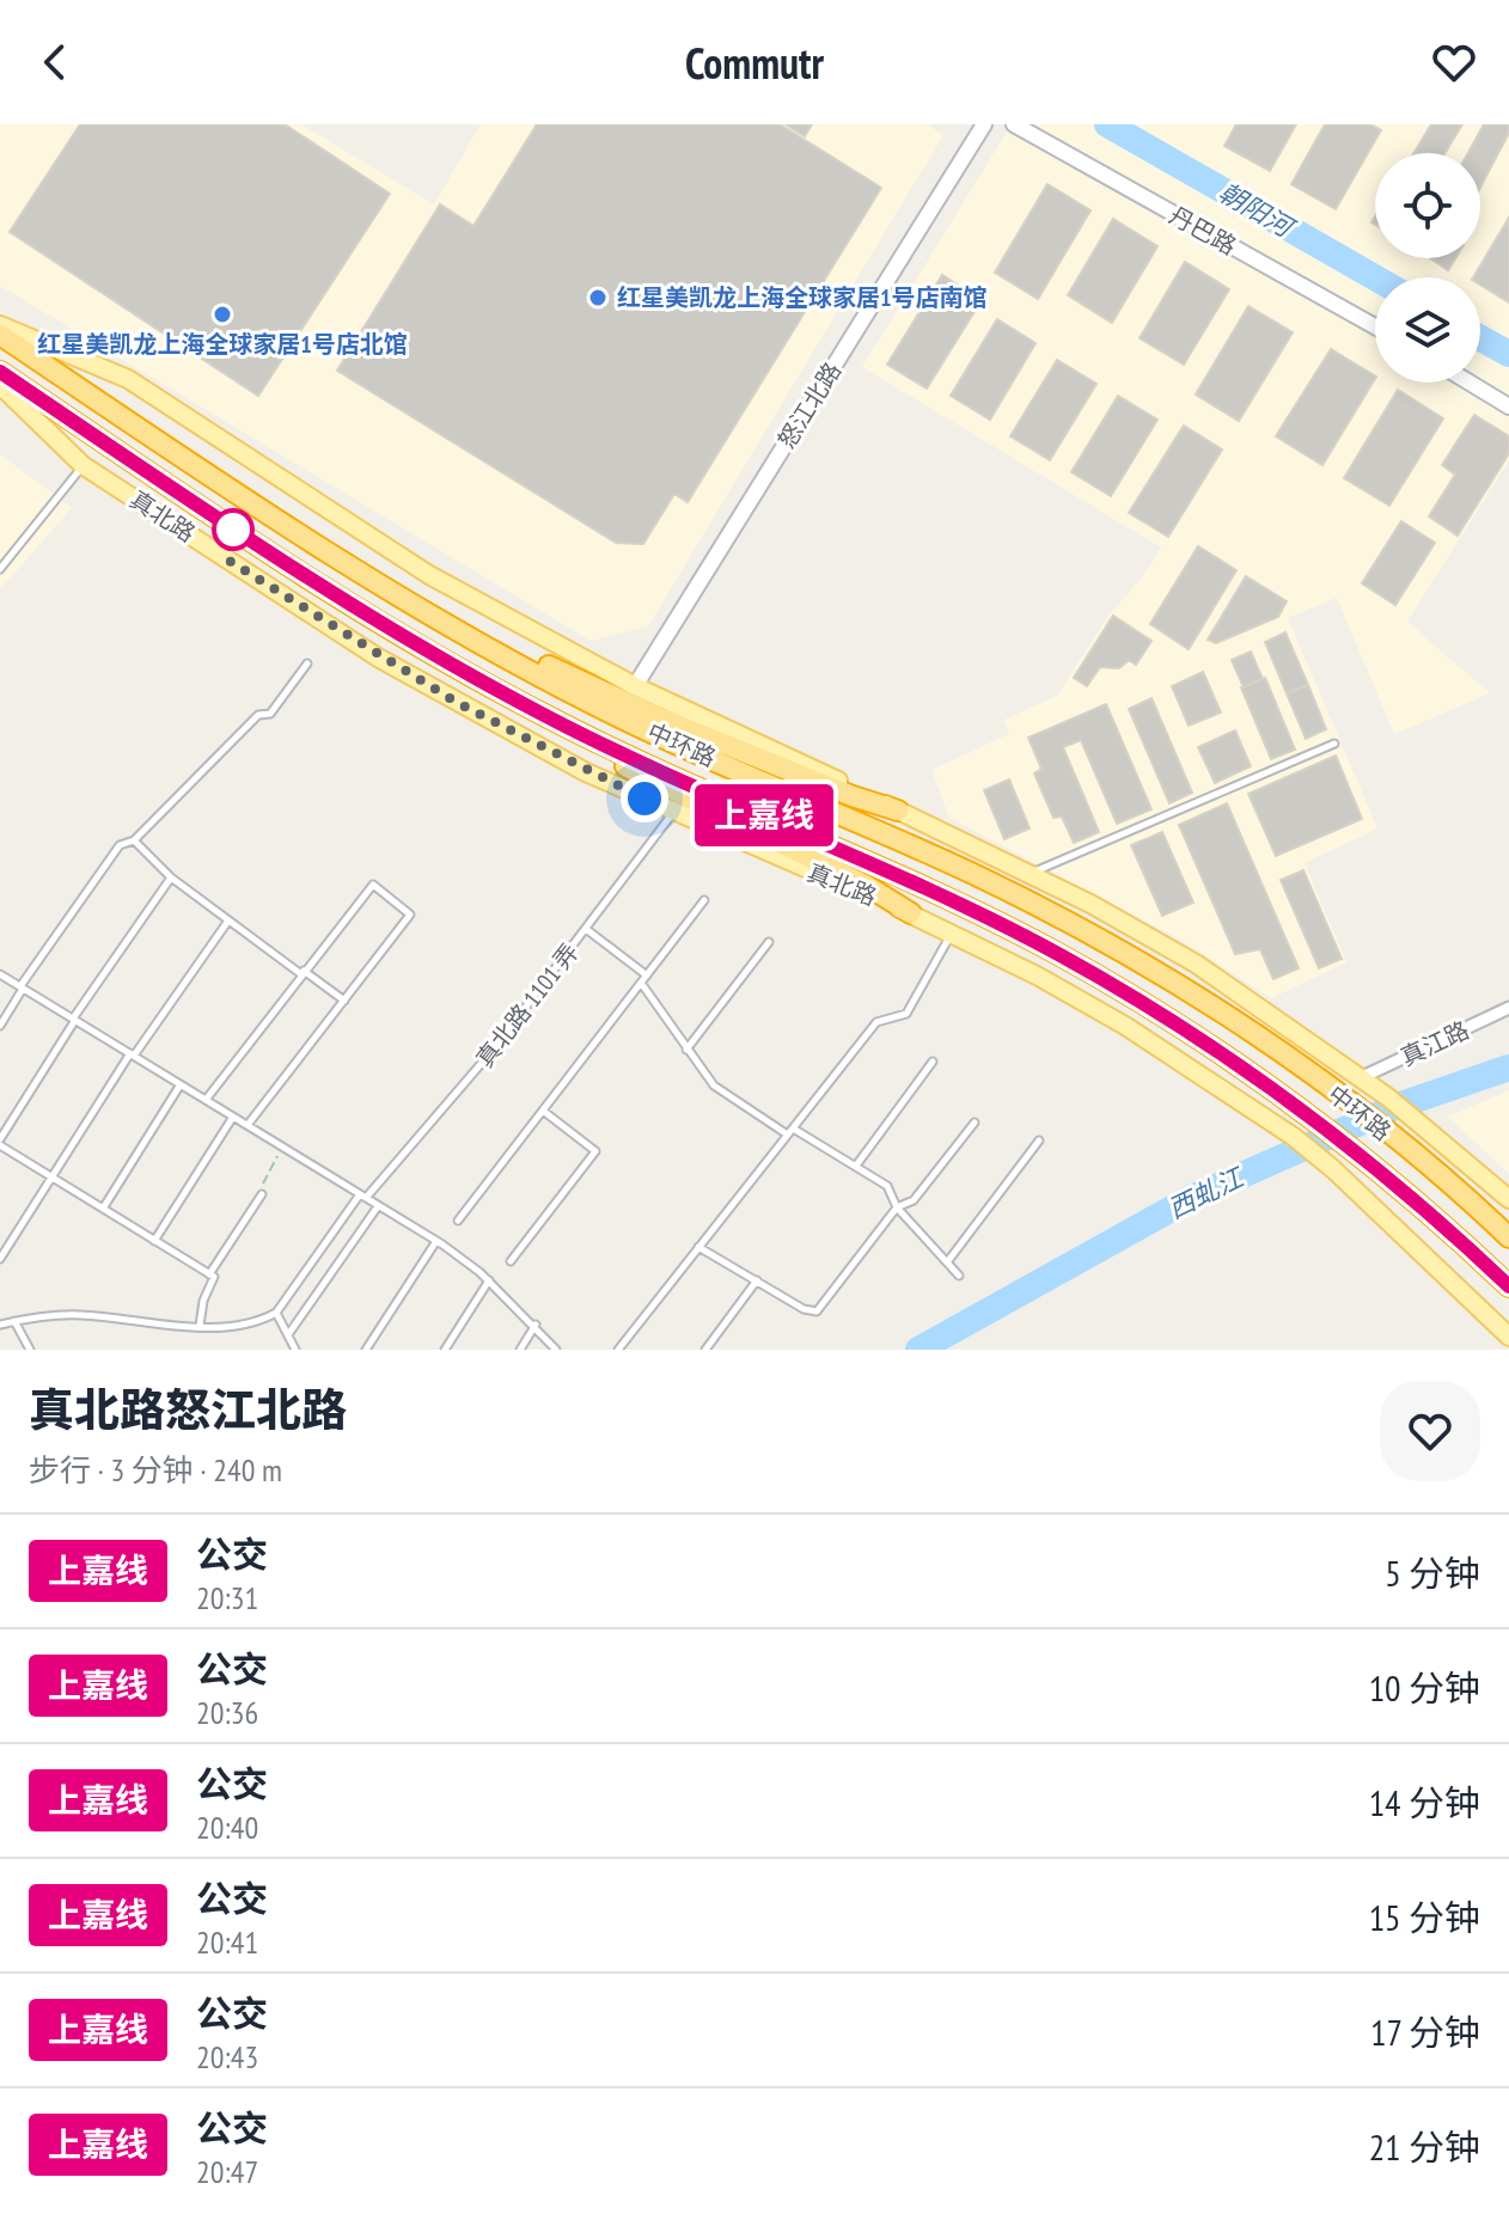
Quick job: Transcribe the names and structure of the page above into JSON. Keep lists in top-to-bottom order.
{
  "streets": {
    "highway": ["中环路"],
    "main road": ["真北路"],
    "street": ["丹巴路", "怒江北路", "真江路"],
    "lane": ["真北路 1101 弄"]
  },
  "crossings": [
    ["真北路", "真北路 1101 弄"]
  ],
  "water": ["朝阳河", "西虬江"],
  "places": ["红星美凯龙上海全球家居1号店南馆", "红星美凯龙上海全球家居1号店北馆"],
  "lines": ["bus line 上嘉线"],
  "page": {
    "header": "Commutr",
    "on_map": "上嘉线",
    "heading": ["真北路怒江北路", "步行 · 3 分钟 · 240 m"],
    "list": [
      {
        "mark": "上嘉线",
        "name": "公交",
        "note": "20:31",
        "value": "5 分钟"
      },
      {
        "mark": "上嘉线",
        "name": "公交",
        "note": "20:36",
        "value": "10 分钟"
      },
      {
        "mark": "上嘉线",
        "name": "公交",
        "note": "20:40",
        "value": "14 分钟"
      },
      {
        "mark": "上嘉线",
        "name": "公交",
        "note": "20:41",
        "value": "15 分钟"
      },
      {
        "mark": "上嘉线",
        "name": "公交",
        "note": "20:43",
        "value": "17 分钟"
      },
      {
        "mark": "上嘉线",
        "name": "公交",
        "note": "20:47",
        "value": "21 分钟"
      }
    ]
  }
}
